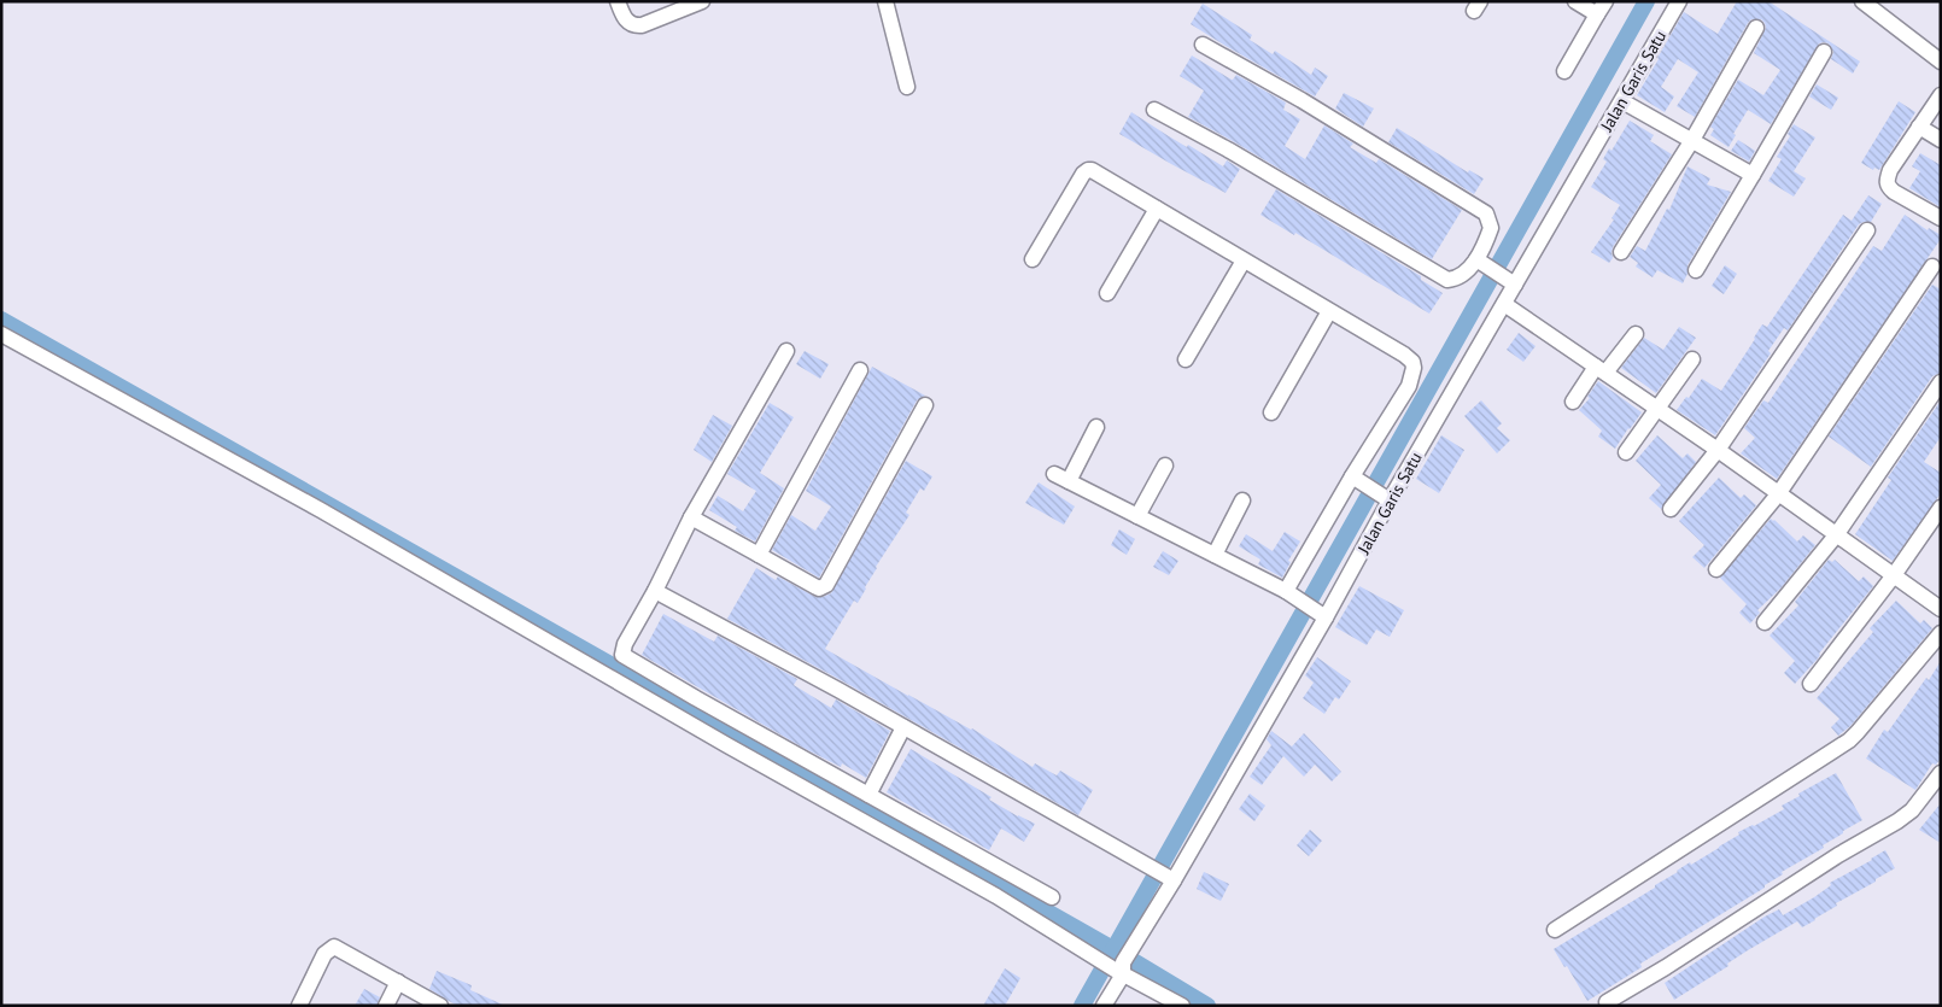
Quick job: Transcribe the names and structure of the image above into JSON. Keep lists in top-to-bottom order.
{
  "streets": {
    "street": ["Jalan Garis Satu"]
  }
}
